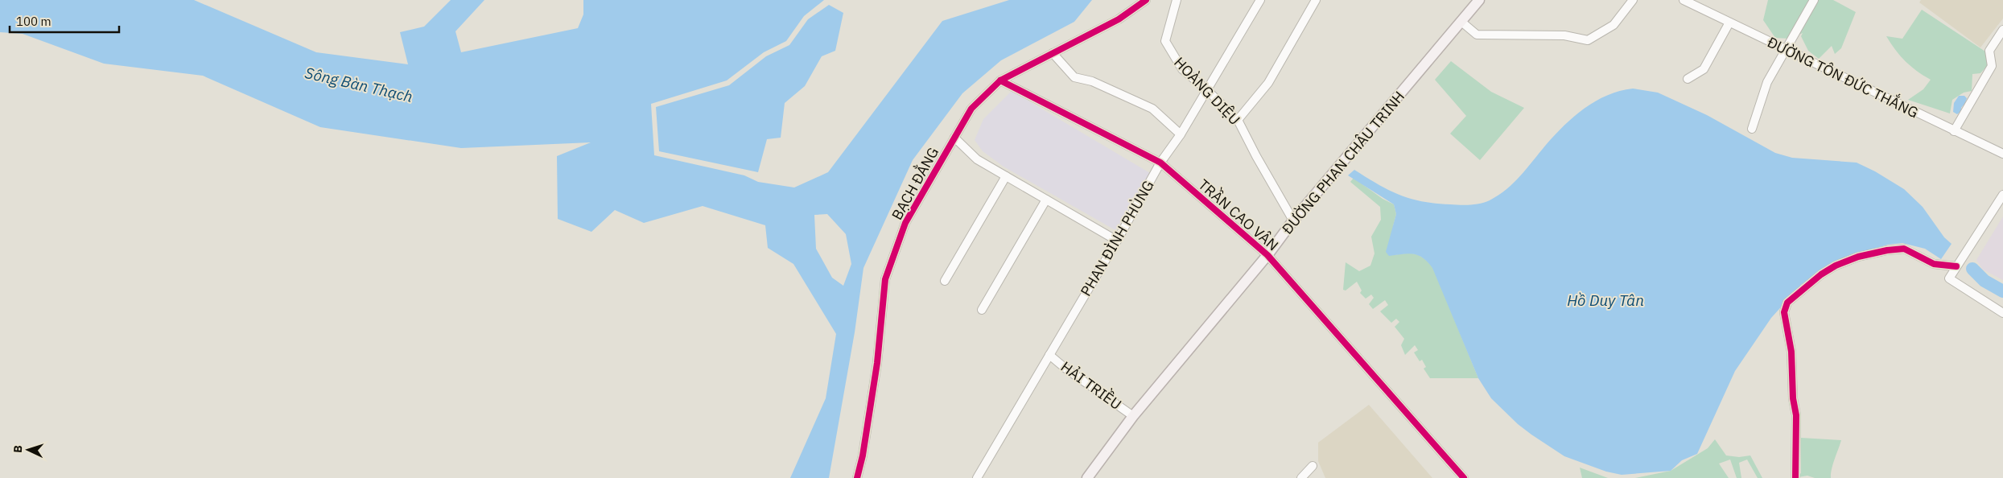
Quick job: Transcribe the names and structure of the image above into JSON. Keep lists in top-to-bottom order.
{
  "streets": {
    "main road": ["ĐƯỜNG PHAN CHÂU TRINH"],
    "street": [
      "ĐƯỜNG TÔN ĐỨC THẮNG",
      "HOÀNG DIỆU",
      "BẠCH ĐẰNG",
      "TRẦN CAO VÂN",
      "PHAN ĐÌNH PHÙNG",
      "HẢI TRIỀU"
    ]
  },
  "crossings": [
    ["HOÀNG DIỆU", "ĐƯỜNG PHAN CHÂU TRINH"],
    ["HOÀNG DIỆU", "PHAN ĐÌNH PHÙNG"],
    ["ĐƯỜNG PHAN CHÂU TRINH", "TRẦN CAO VÂN"],
    ["ĐƯỜNG PHAN CHÂU TRINH", "HẢI TRIỀU"],
    ["BẠCH ĐẰNG", "TRẦN CAO VÂN"],
    ["TRẦN CAO VÂN", "PHAN ĐÌNH PHÙNG"],
    ["PHAN ĐÌNH PHÙNG", "HẢI TRIỀU"]
  ],
  "water": ["Sông Bàn Thạch", "Hồ Duy Tân"],
  "scale_bar": "100 m",
  "north": "left"
}
